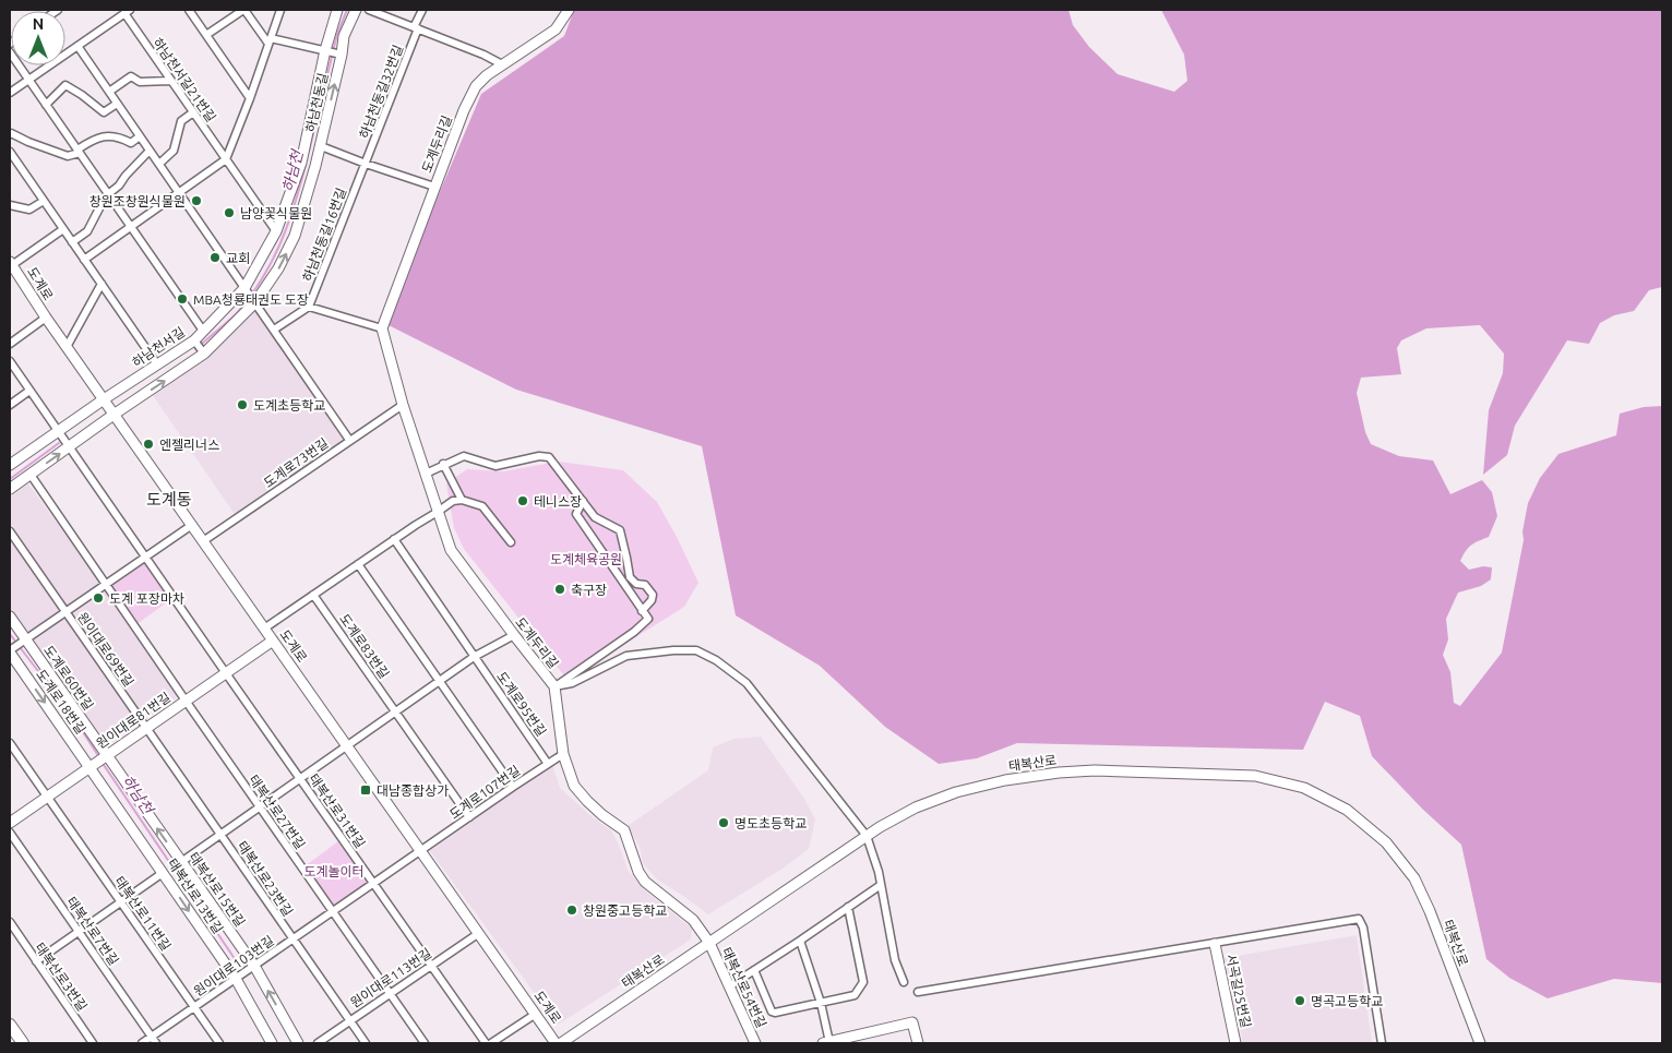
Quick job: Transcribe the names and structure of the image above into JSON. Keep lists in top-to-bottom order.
{
  "streets": {
    "street": [
      "하남천서길21번길",
      "하남천동길32번길",
      "하남천동길",
      "도계두리길",
      "하남천동길16번길",
      "도계로",
      "하남천서길",
      "도계로73번길",
      "도계로83번길",
      "원이대로69번길",
      "도계로60번길",
      "도계로18번길",
      "도계로95번길",
      "원이대로81번길",
      "태복산로",
      "도계로107번길",
      "태복산로31번길",
      "태복산로27번길",
      "태복산로23번길",
      "태복산로15번길",
      "태복산로13번길",
      "태복산로11번길",
      "태복산로7번길",
      "원이대로103번길",
      "태복산로3번길",
      "원이대로113번길",
      "태복산로54번길",
      "서곡길25번길"
    ]
  },
  "crossings": [
    ["하남천서길21번길", "하남천서길"],
    ["하남천동길32번길", "하남천동길16번길"],
    ["하남천동길", "도계로"],
    ["도계두리길", "도계로73번길"],
    ["도계두리길", "태복산로"],
    ["도계두리길", "도계로107번길"],
    ["도계두리길", "태복산로54번길"],
    ["도계로", "하남천서길"],
    ["도계로", "도계로73번길"],
    ["도계로", "원이대로69번길"],
    ["도계로", "원이대로81번길"],
    ["도계로", "도계로107번길"],
    ["도계로", "원이대로103번길"],
    ["도계로", "원이대로113번길"],
    ["원이대로69번길", "도계로60번길"],
    ["원이대로69번길", "도계로18번길"],
    ["원이대로69번길", "원이대로81번길"],
    ["원이대로69번길", "태복산로23번길"],
    ["도계로60번길", "원이대로81번길"],
    ["도계로60번길", "태복산로15번길"],
    ["도계로18번길", "원이대로81번길"],
    ["도계로18번길", "태복산로13번길"],
    ["도계로95번길", "도계로107번길"],
    ["원이대로81번길", "태복산로31번길"],
    ["원이대로81번길", "태복산로27번길"],
    ["원이대로81번길", "태복산로23번길"],
    ["원이대로81번길", "태복산로15번길"],
    ["원이대로81번길", "태복산로13번길"],
    ["원이대로81번길", "태복산로11번길"],
    ["태복산로", "태복산로54번길"],
    ["도계로107번길", "원이대로103번길"],
    ["태복산로31번길", "원이대로103번길"],
    ["태복산로31번길", "원이대로113번길"],
    ["태복산로27번길", "원이대로103번길"],
    ["태복산로27번길", "원이대로113번길"],
    ["태복산로23번길", "원이대로103번길"],
    ["태복산로23번길", "원이대로113번길"],
    ["태복산로15번길", "원이대로103번길"],
    ["태복산로13번길", "원이대로103번길"],
    ["태복산로11번길", "원이대로103번길"],
    ["태복산로7번길", "원이대로103번길"]
  ],
  "one_way": ["태복산로15번길", "태복산로13번길"],
  "districts": ["도계동"],
  "water": ["하남천"],
  "parks": ["도계체육공원", "도계놀이터"],
  "places": {
    "other": [
      "창원조창원식물원",
      "남양꽃식물원",
      "교회",
      "MBA청룡태권도 도장",
      "도계초등학교",
      "엔젤리너스",
      "테니스장",
      "축구장",
      "도계 포장마차",
      "명도초등학교",
      "창원중고등학교",
      "명곡고등학교"
    ],
    "transit": ["대남종합상가"]
  },
  "north": "top"
}
